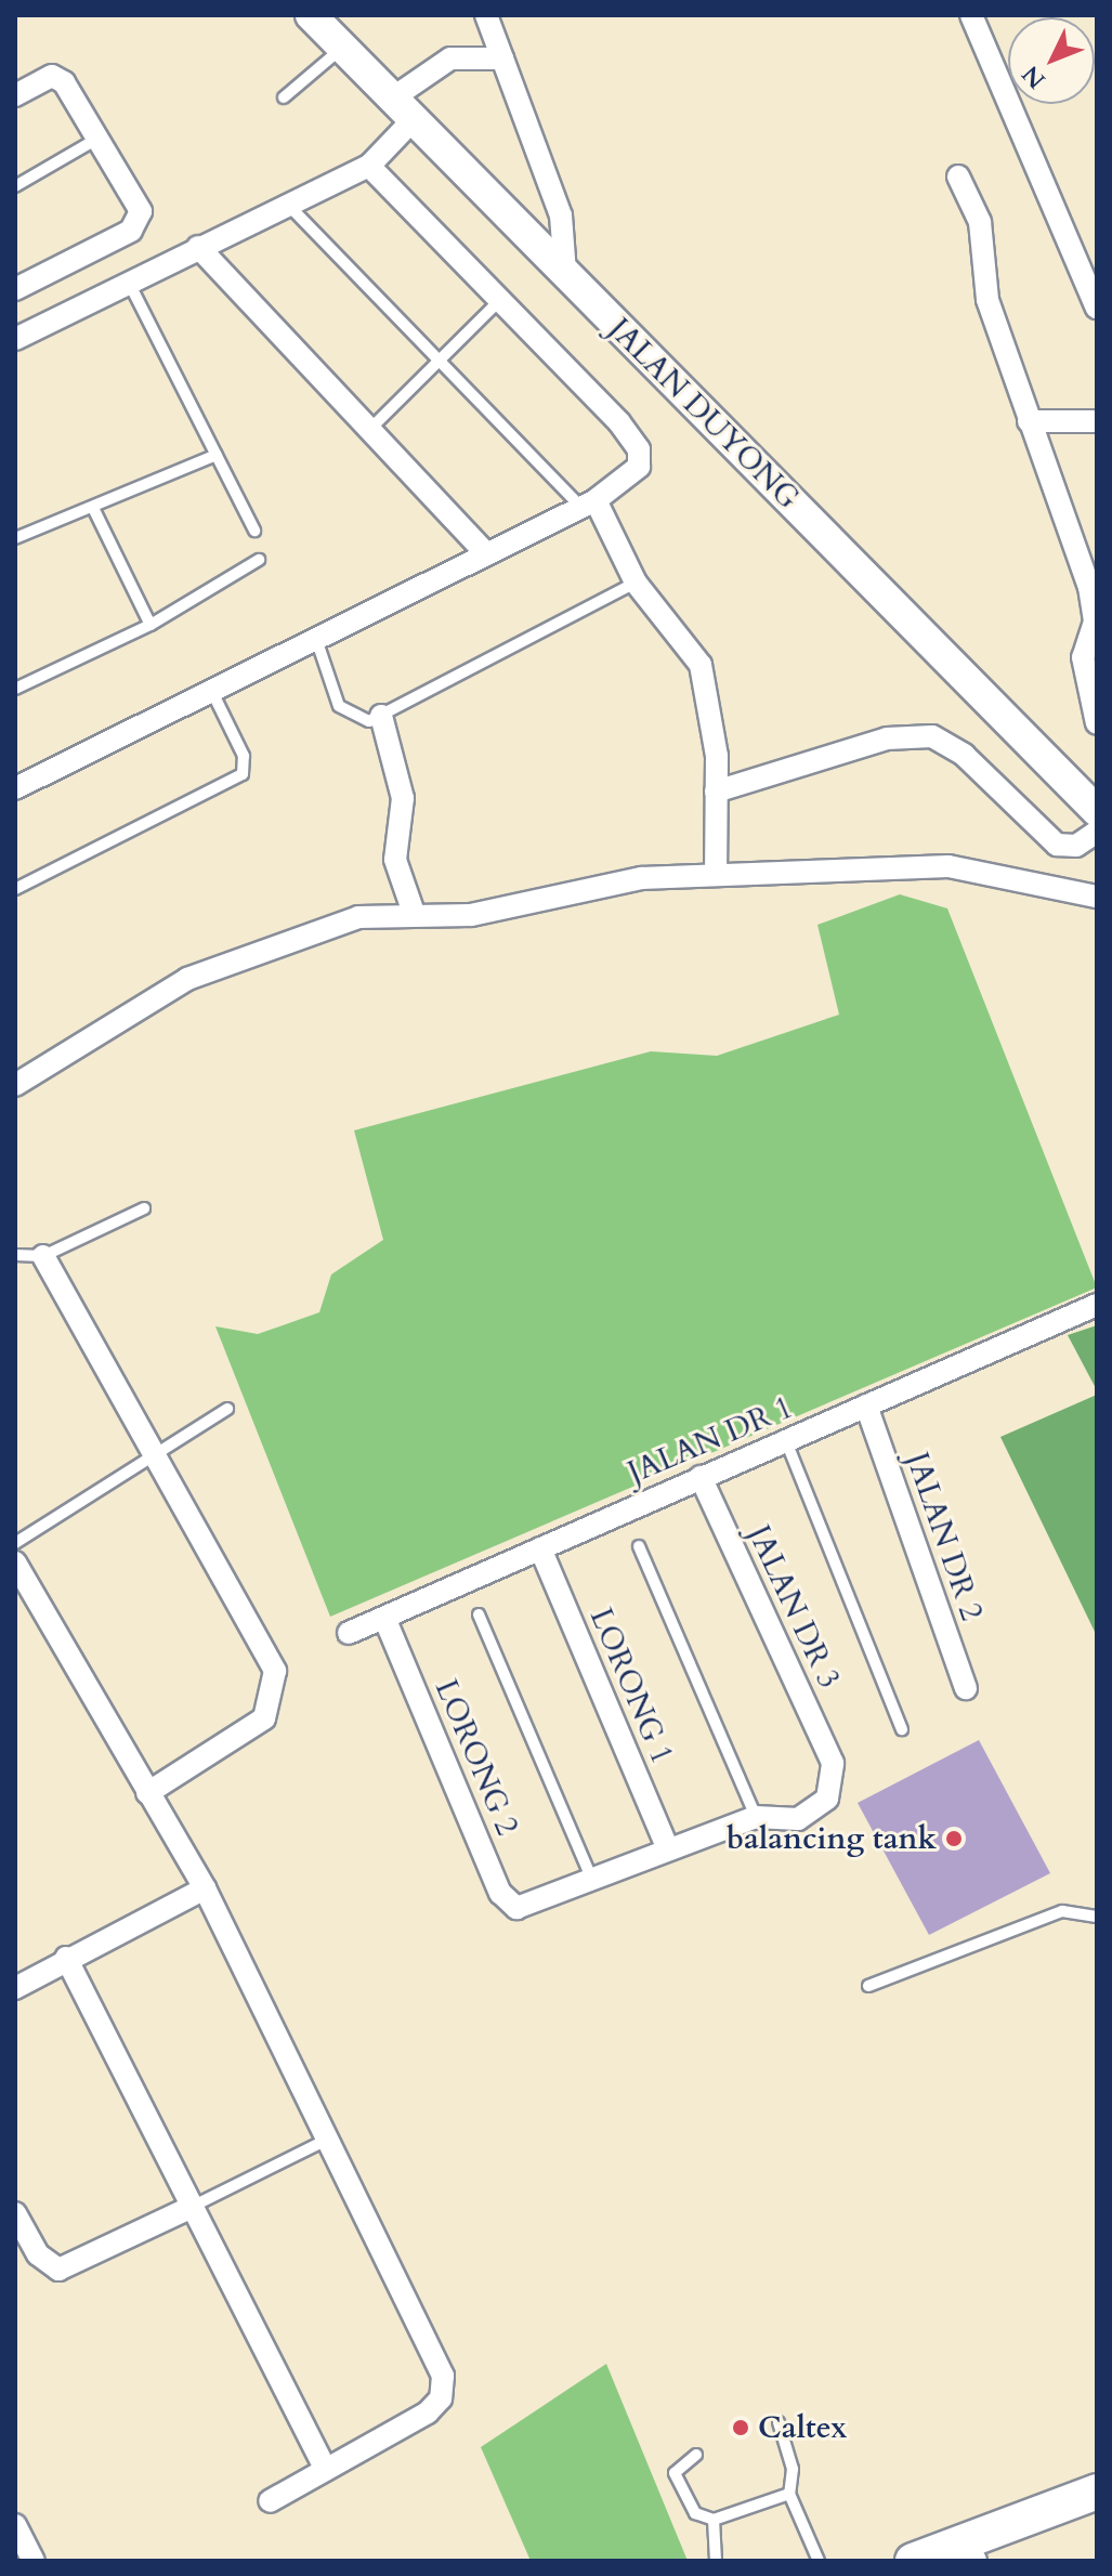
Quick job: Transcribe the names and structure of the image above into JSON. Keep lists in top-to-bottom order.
{
  "streets": {
    "main road": ["JALAN DUYONG"],
    "street": [
      "JALAN DR 1",
      "JALAN DR 2",
      "JALAN DR 3",
      "LORONG 1",
      "LORONG 2"
    ]
  },
  "crossings": [
    ["JALAN DR 1", "JALAN DR 2"],
    ["JALAN DR 1", "JALAN DR 3"],
    ["JALAN DR 1", "LORONG 1"],
    ["JALAN DR 1", "LORONG 2"]
  ],
  "places": ["balancing tank", "Caltex"],
  "north": "bottom left"
}
